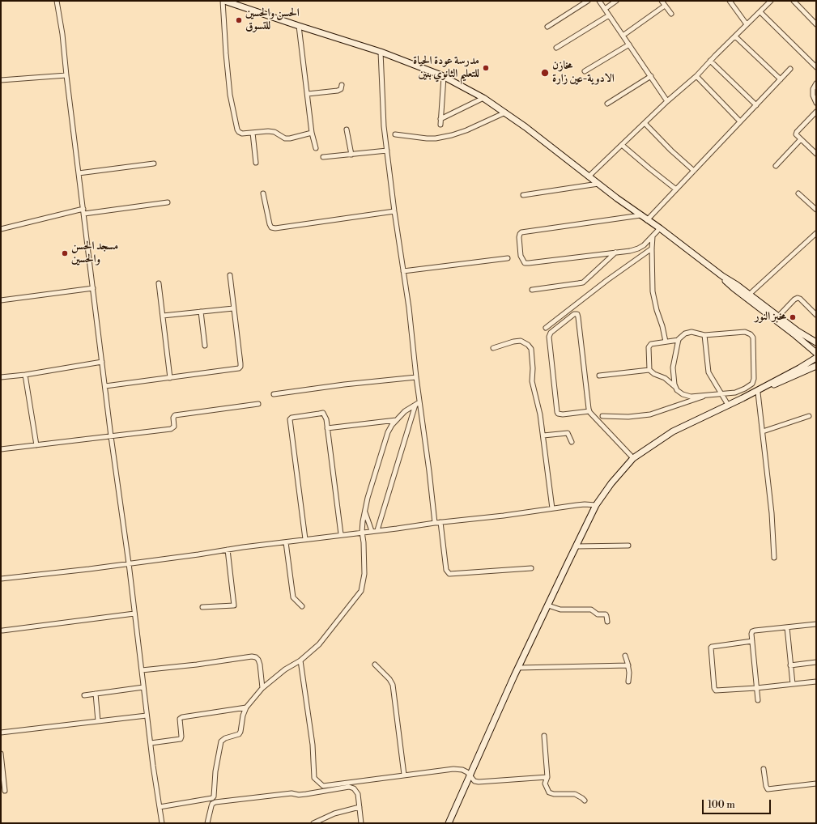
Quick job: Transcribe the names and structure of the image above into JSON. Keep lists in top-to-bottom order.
{
  "places": [
    "الحسن والحسين للتسوق",
    "مدرسة عودة الحياة للتعليم الثانوي بنين",
    "مخازن الادوية-عين زارة",
    "مسجد الحسن والحسين",
    "مخبز النور"
  ],
  "scale_bar": "100 m"
}
